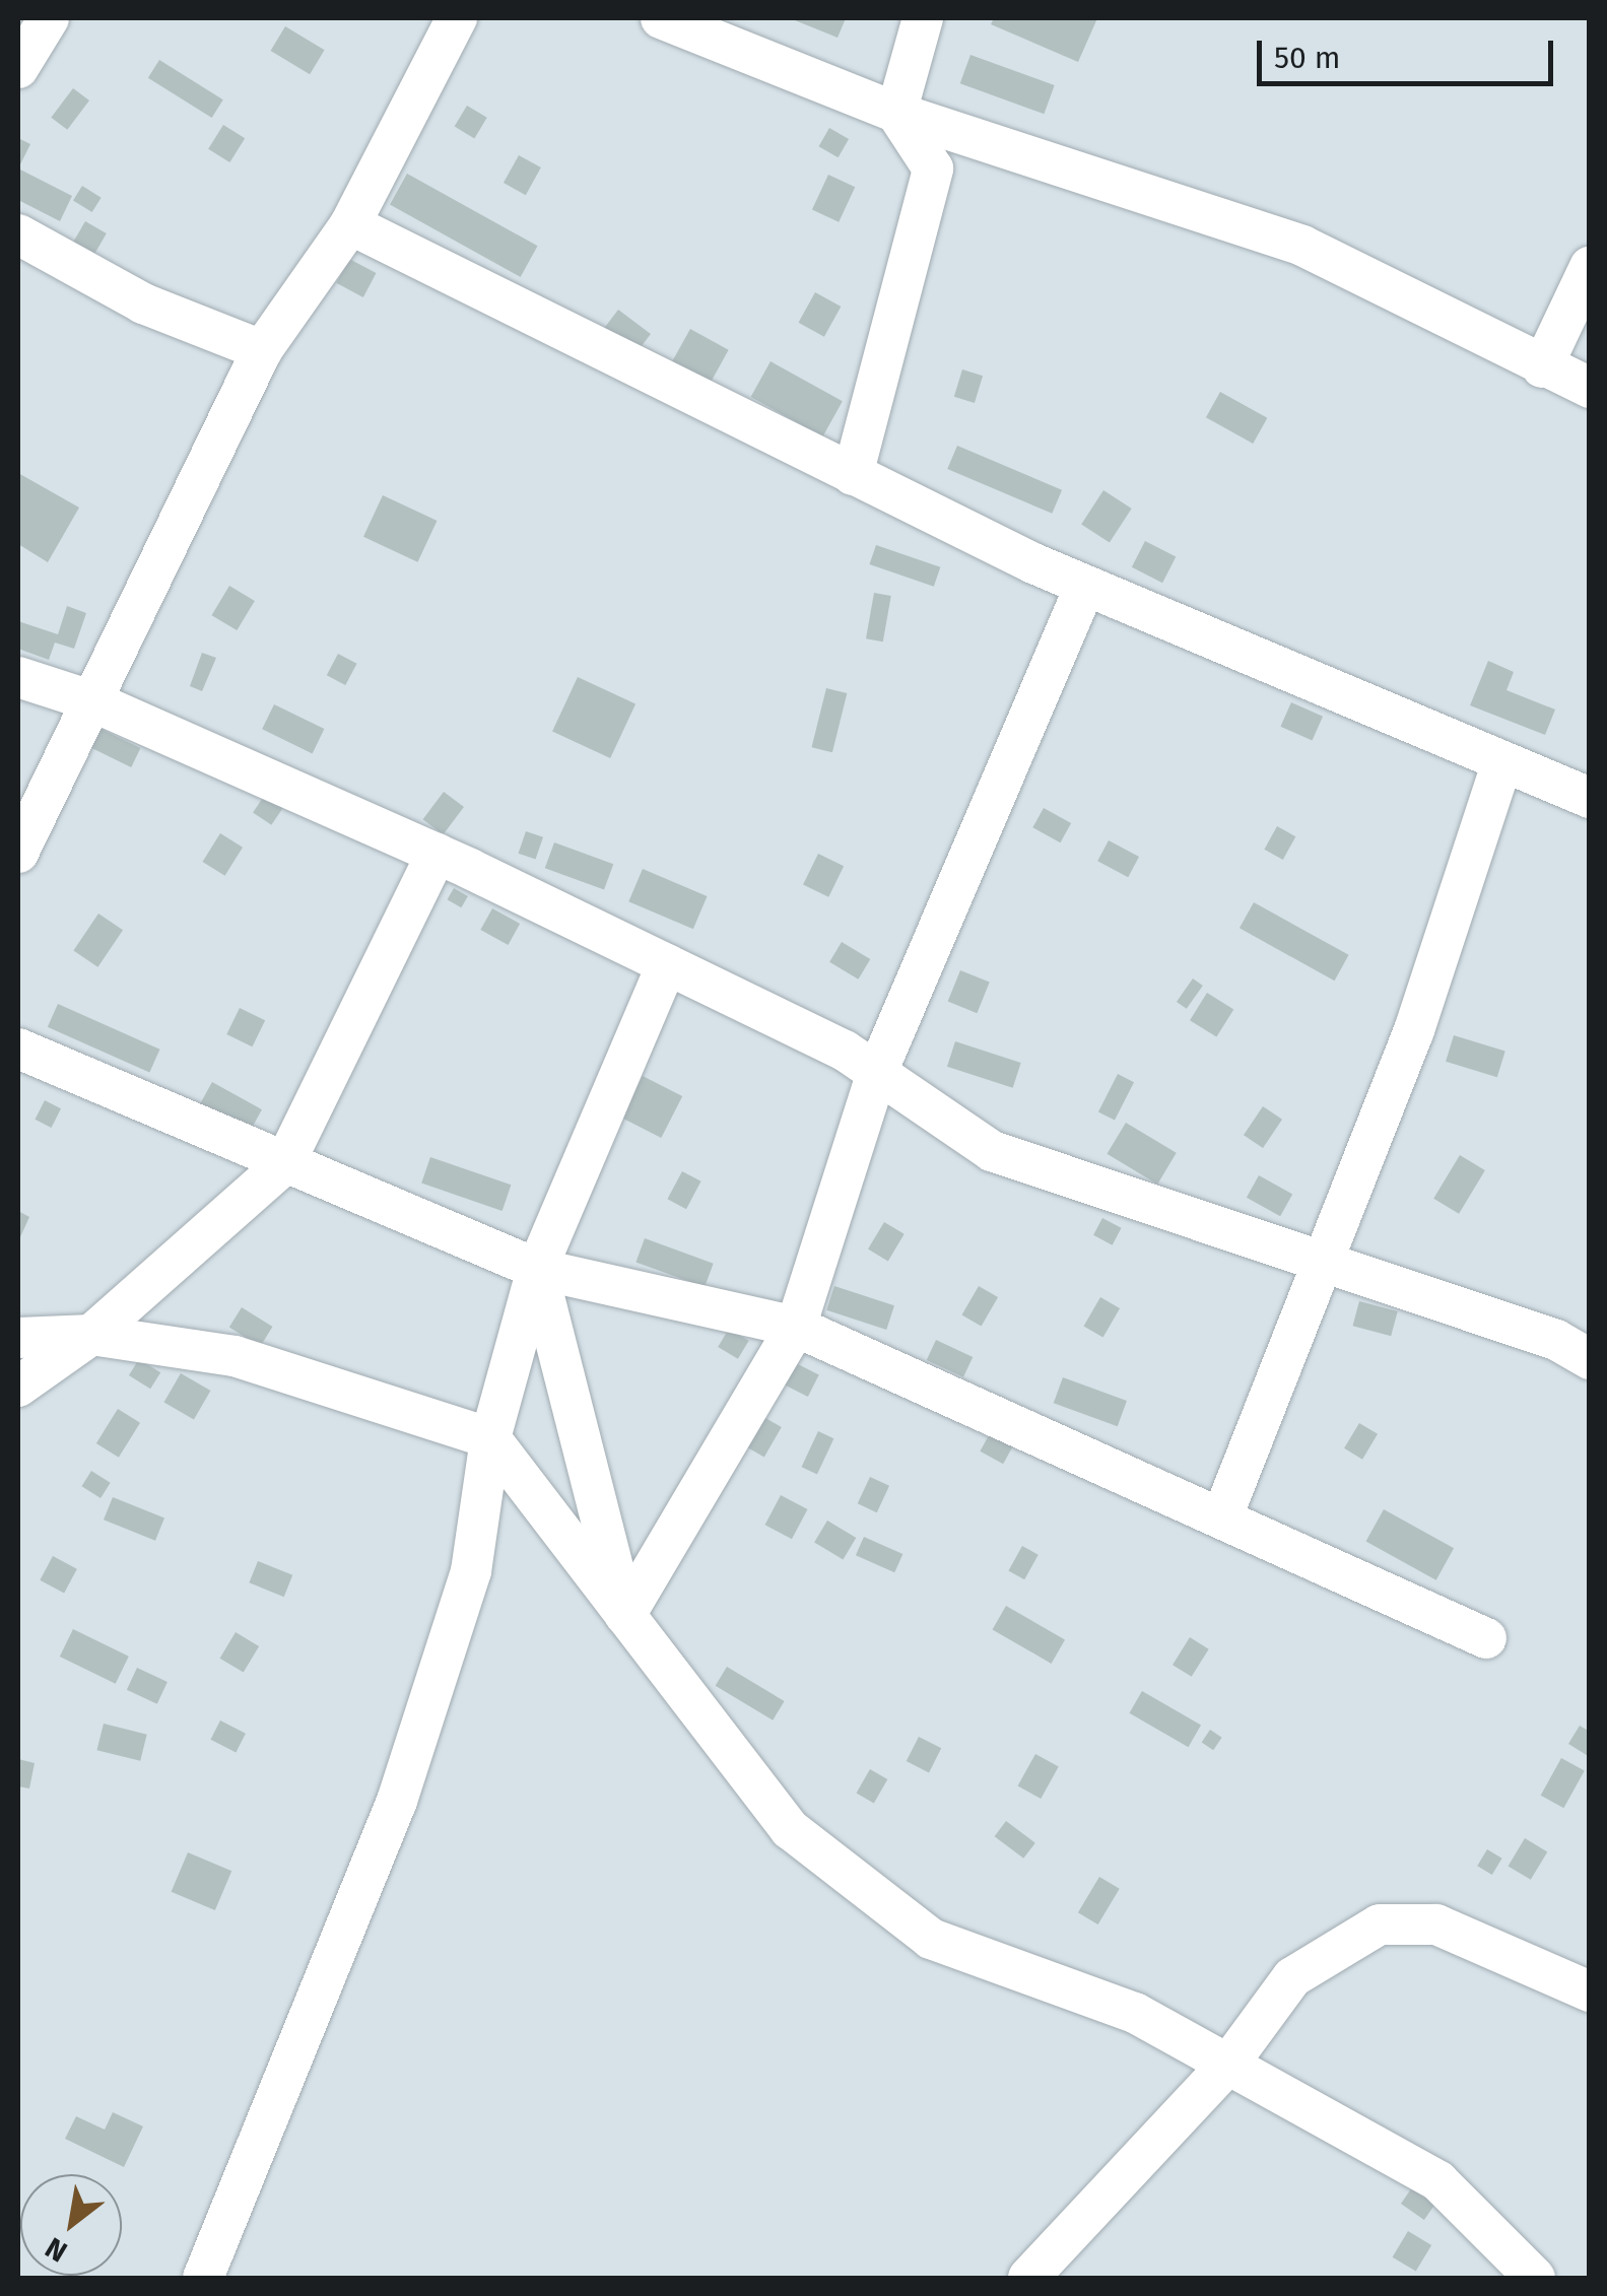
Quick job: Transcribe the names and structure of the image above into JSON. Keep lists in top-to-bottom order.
{
  "scale_bar": "50 m",
  "north": "bottom left"
}
